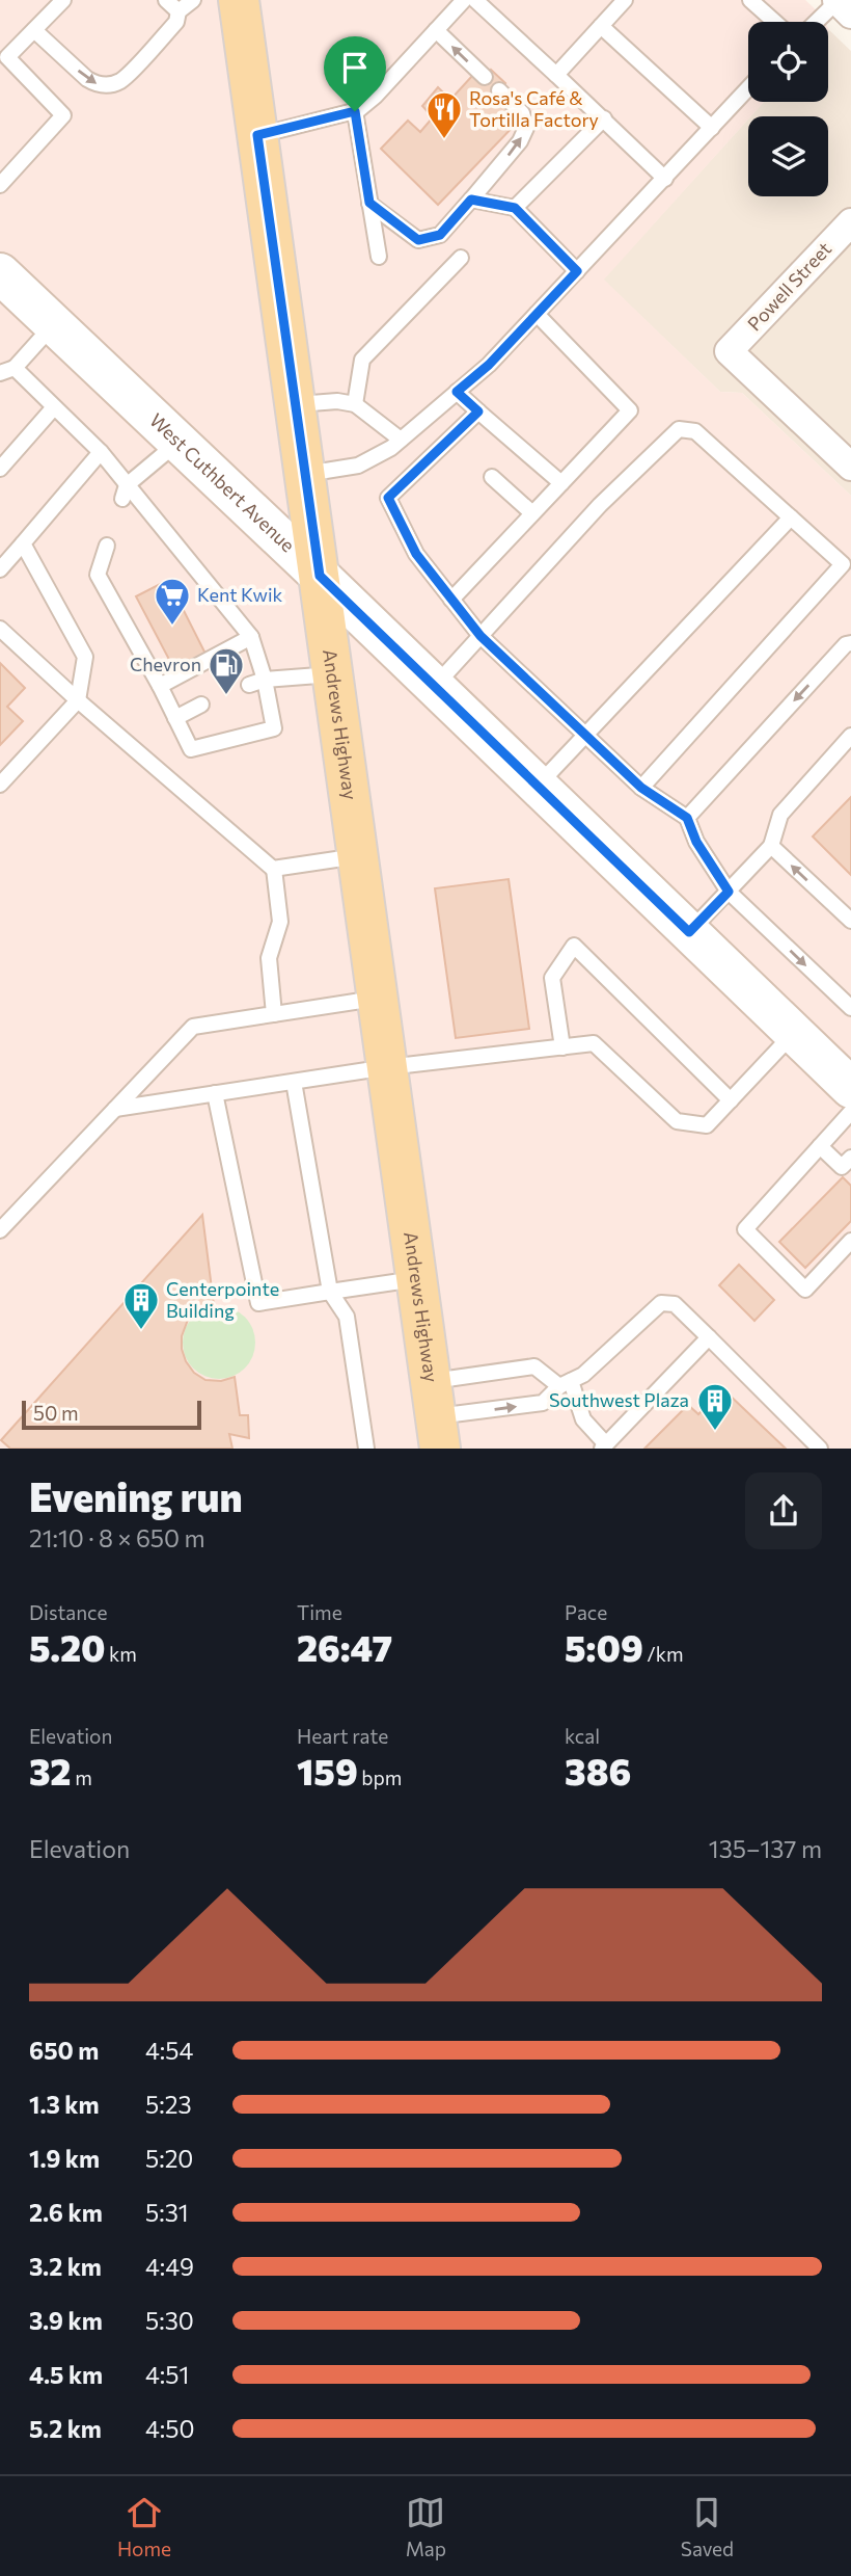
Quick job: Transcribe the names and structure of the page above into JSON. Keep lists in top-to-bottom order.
{
  "streets": {
    "main road": ["Andrews Highway"],
    "street": ["Powell Street", "West Cuthbert Avenue"]
  },
  "crossings": [
    ["West Cuthbert Avenue", "Andrews Highway"]
  ],
  "places": {
    "restaurant": ["Rosa's Café & Tortilla Factory"],
    "supermarket": ["Kent Kwik"],
    "fuel station": ["Chevron"],
    "building": ["Centerpointe Building", "Southwest Plaza"]
  },
  "scale_bar": "50 m",
  "page": {
    "scale": "50 m",
    "heading": ["Evening run", "21:10 · 8 × 650 m"],
    "stats": [
      ["Distance", "5.20 km"],
      ["Time", "26:47"],
      ["Pace", "5:09 /km"],
      ["Elevation", "32 m"],
      ["Heart rate", "159 bpm"],
      ["kcal", "386"]
    ],
    "chart": ["Elevation", "135–137 m"],
    "list": [
      {
        "name": "650 m",
        "note": "4:54"
      },
      {
        "name": "1.3 km",
        "note": "5:23"
      },
      {
        "name": "1.9 km",
        "note": "5:20"
      },
      {
        "name": "2.6 km",
        "note": "5:31"
      },
      {
        "name": "3.2 km",
        "note": "4:49"
      },
      {
        "name": "3.9 km",
        "note": "5:30"
      },
      {
        "name": "4.5 km",
        "note": "4:51"
      },
      {
        "name": "5.2 km",
        "note": "4:50"
      }
    ],
    "tabs": ["Home", "Map", "Saved"]
  }
}
